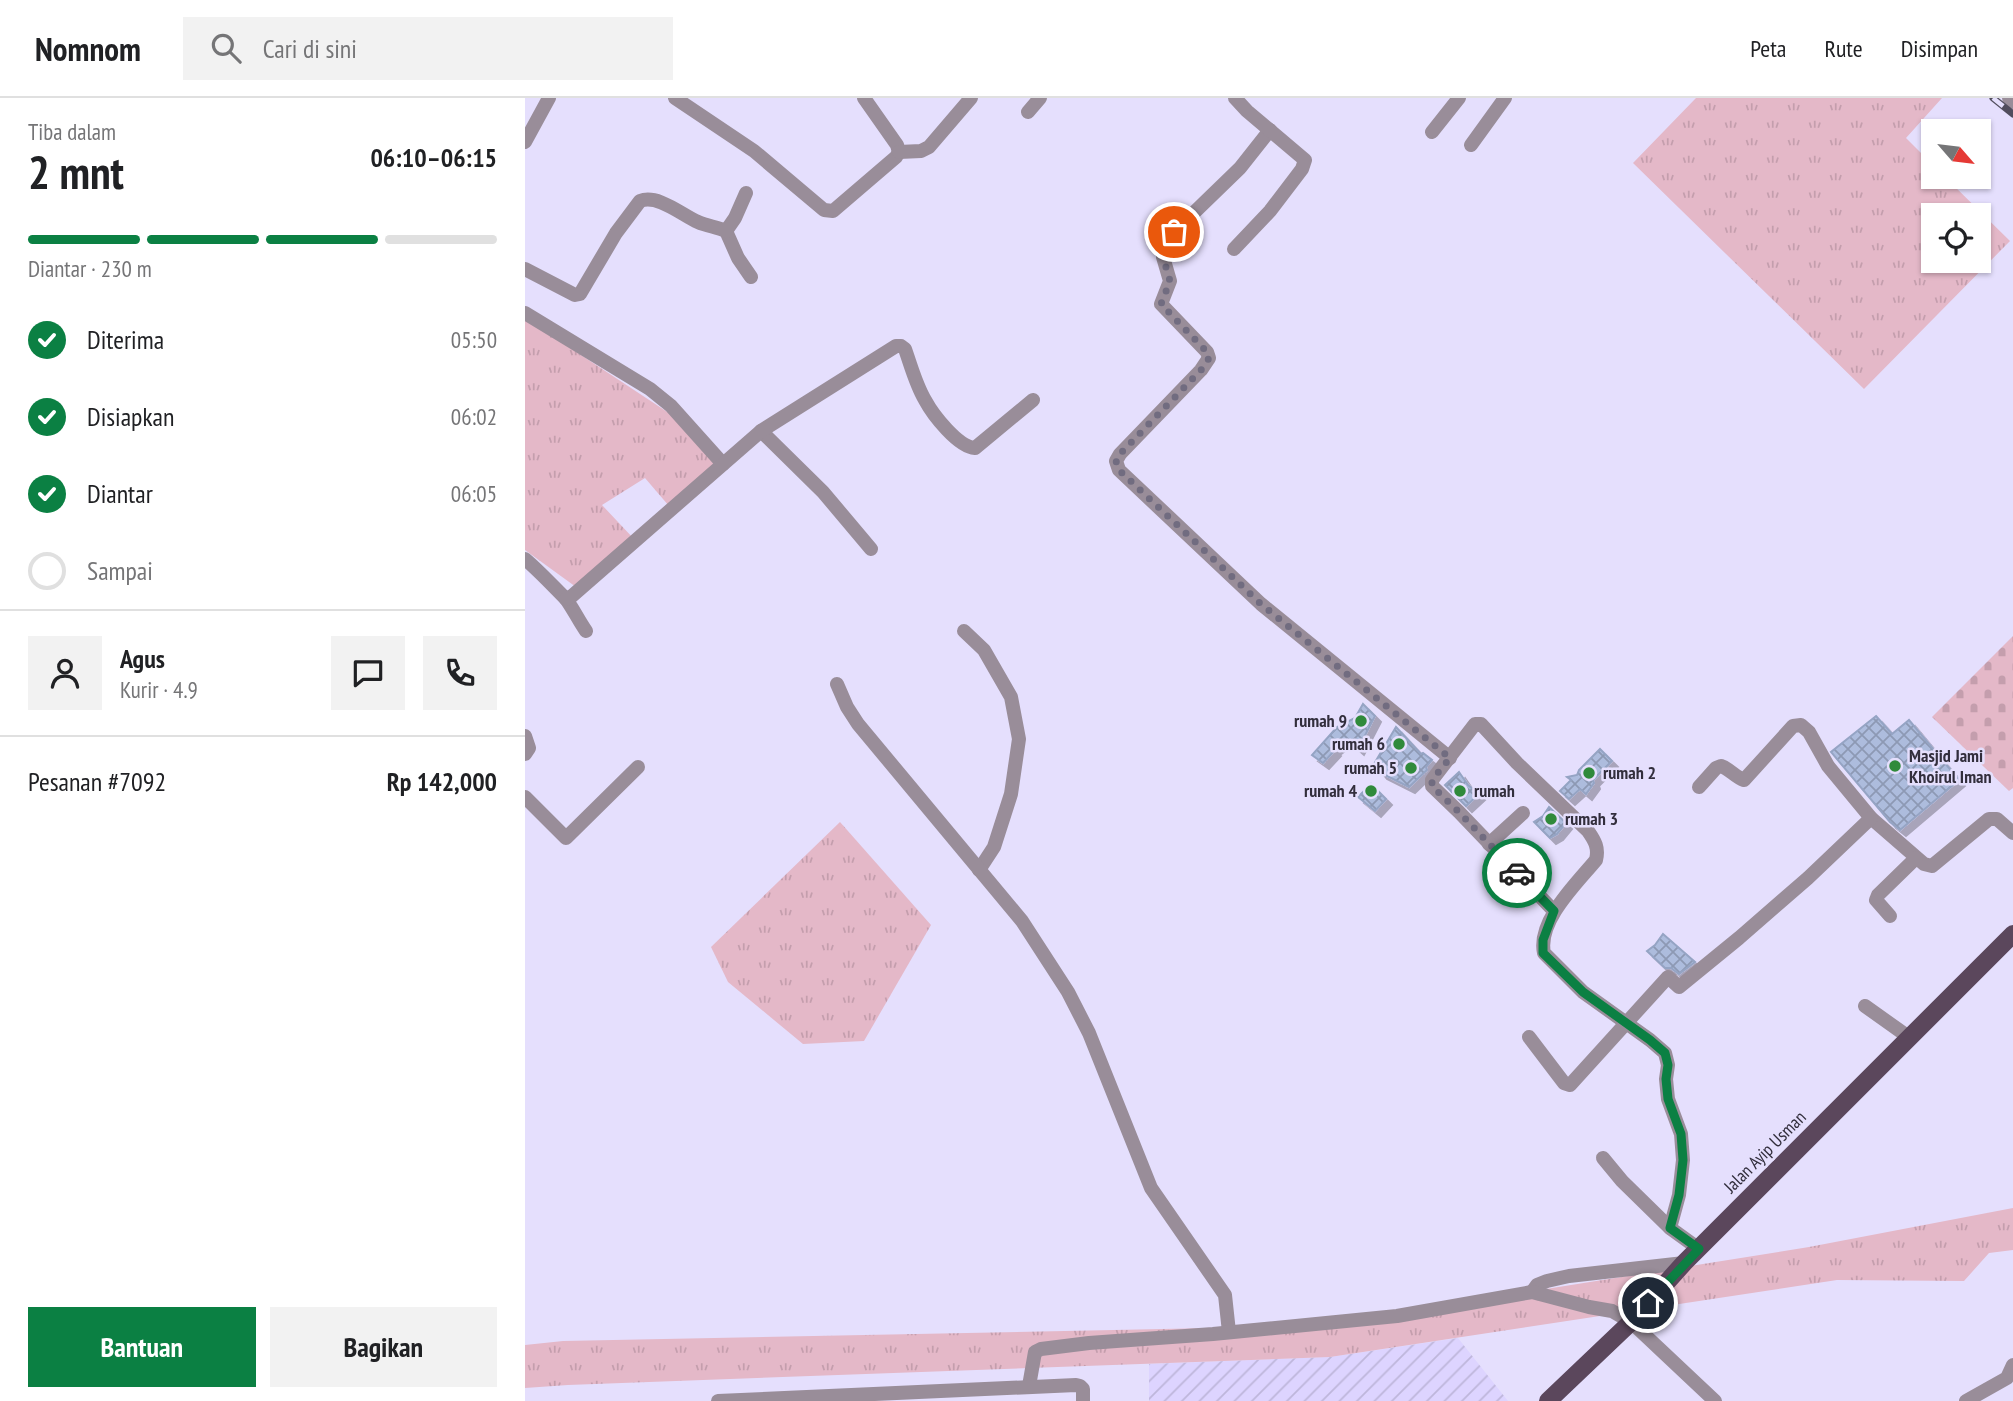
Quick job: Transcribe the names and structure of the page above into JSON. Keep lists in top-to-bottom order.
{
  "streets": {
    "main road": ["Jalan Ayip Usman"]
  },
  "places": [
    "rumah 9",
    "rumah 6",
    "Masjid Jami Khoirul Iman",
    "rumah 5",
    "rumah 2",
    "rumah 4",
    "rumah",
    "rumah 3"
  ],
  "north": "bottom right",
  "page": {
    "header": "Nomnom",
    "search": "Cari di sini",
    "nav": ["Peta", "Rute", "Disimpan"],
    "heading": ["2 mnt", "Tiba dalam", "06:10–06:15"],
    "panel": [
      "Agus",
      "Kurir · 4.9",
      "Pesanan #7092",
      "Rp 142,000"
    ],
    "bar": "Diantar · 230 m",
    "list": [
      ["Diterima", "05:50"],
      ["Disiapkan", "06:02"],
      ["Diantar", "06:05"],
      "Sampai"
    ],
    "buttons": ["Bantuan", "Bagikan"]
  }
}
